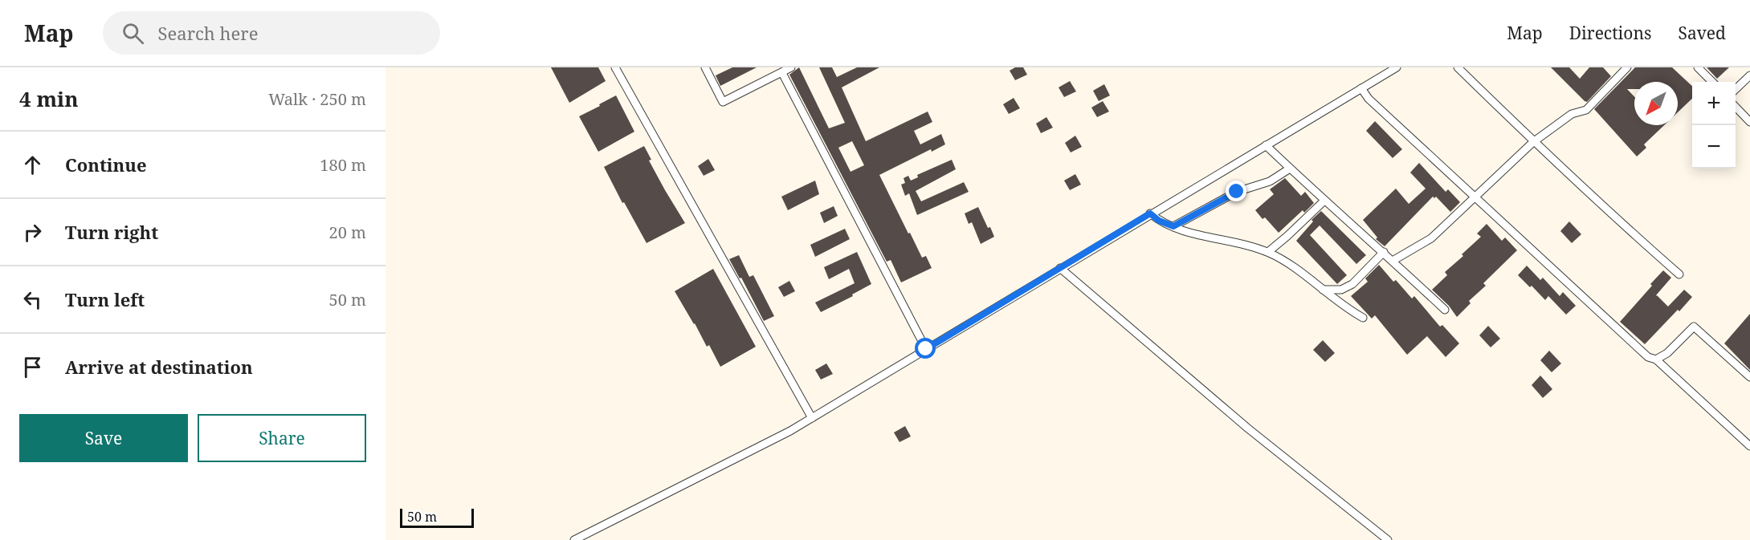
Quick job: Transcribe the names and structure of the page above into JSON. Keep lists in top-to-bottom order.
{
  "scale_bar": "50 m",
  "north": "bottom left",
  "page": {
    "header": "Map",
    "search": "Search here",
    "nav": ["Map", "Directions", "Saved"],
    "heading": ["4 min", "Walk · 250 m"],
    "map_buttons": ["+", "−"],
    "list": [
      ["Continue", "180 m"],
      ["Turn right", "20 m"],
      ["Turn left", "50 m"],
      "Arrive at destination"
    ],
    "buttons": ["Save", "Share"],
    "scale": "50 m"
  }
}
